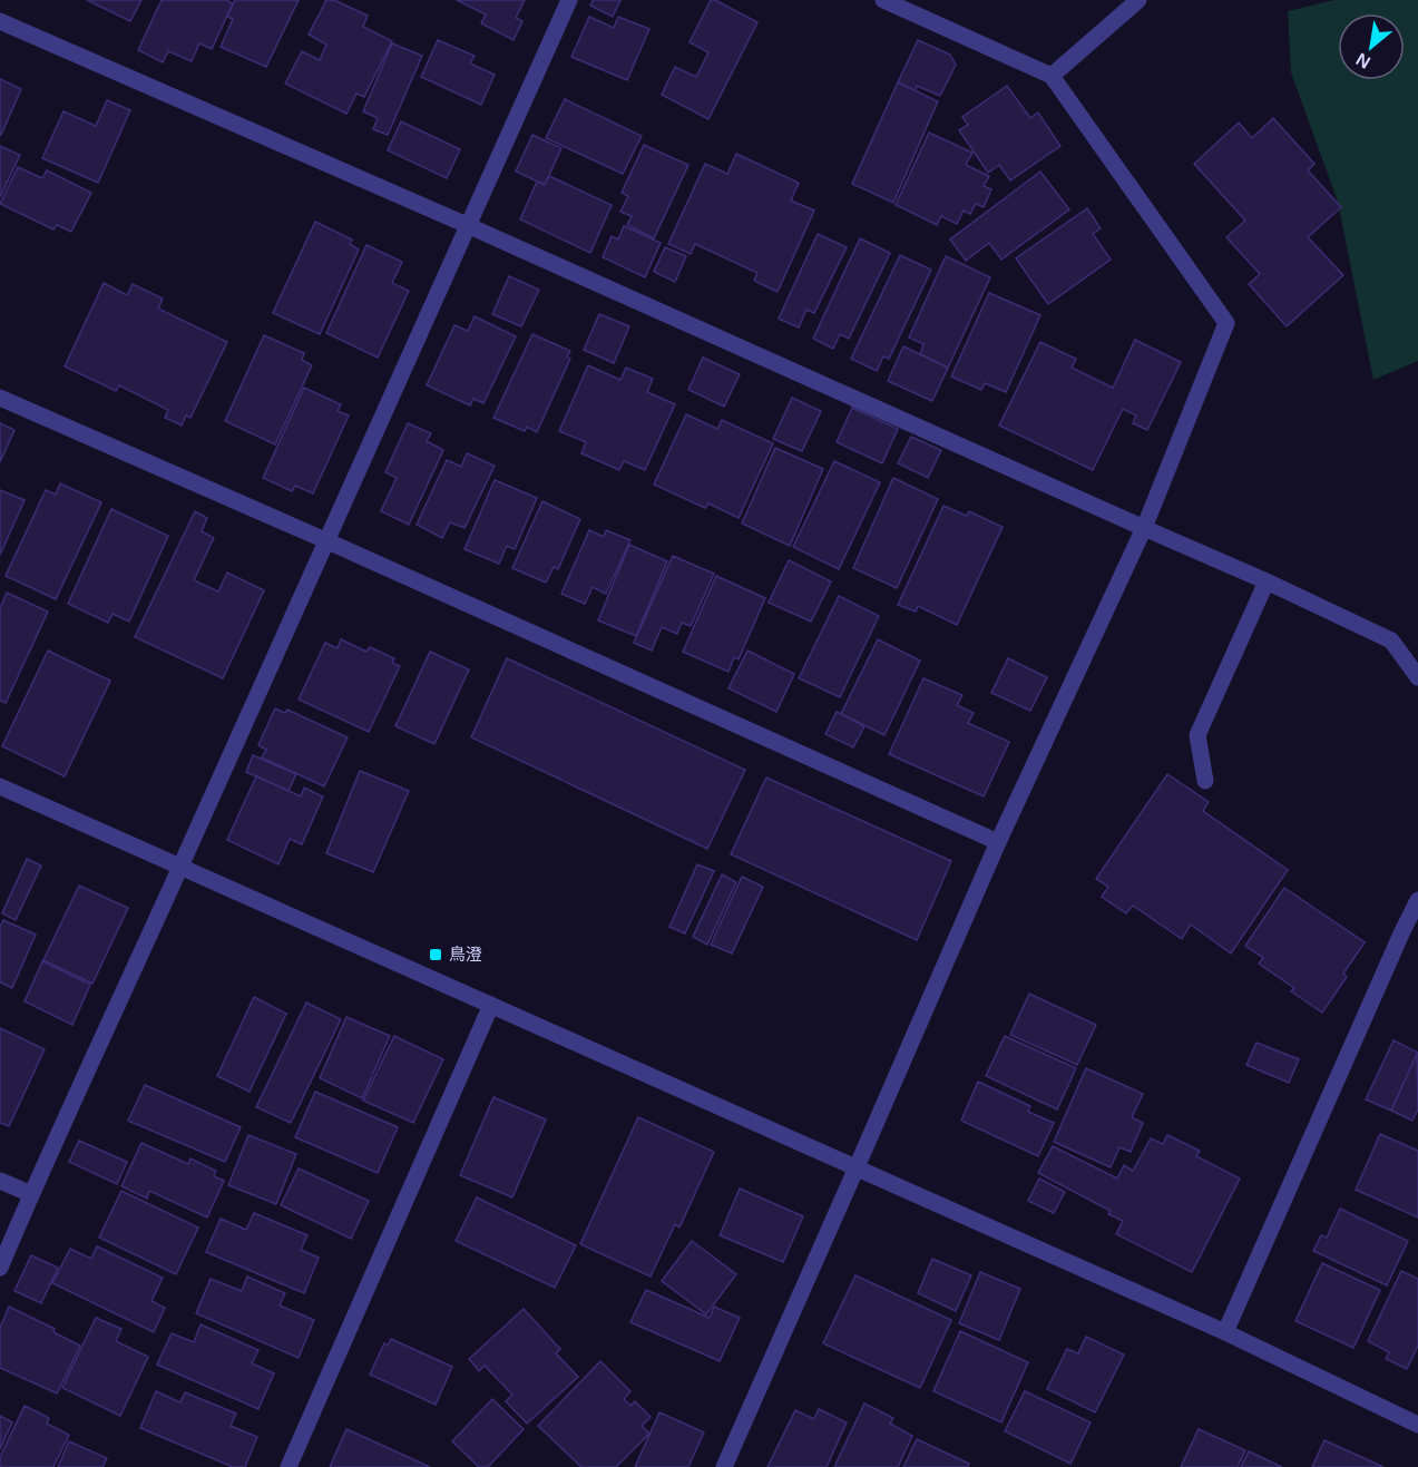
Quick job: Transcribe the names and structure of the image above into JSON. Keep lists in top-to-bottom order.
{
  "places": {
    "transit": ["鳥澄"]
  },
  "north": "bottom left"
}
